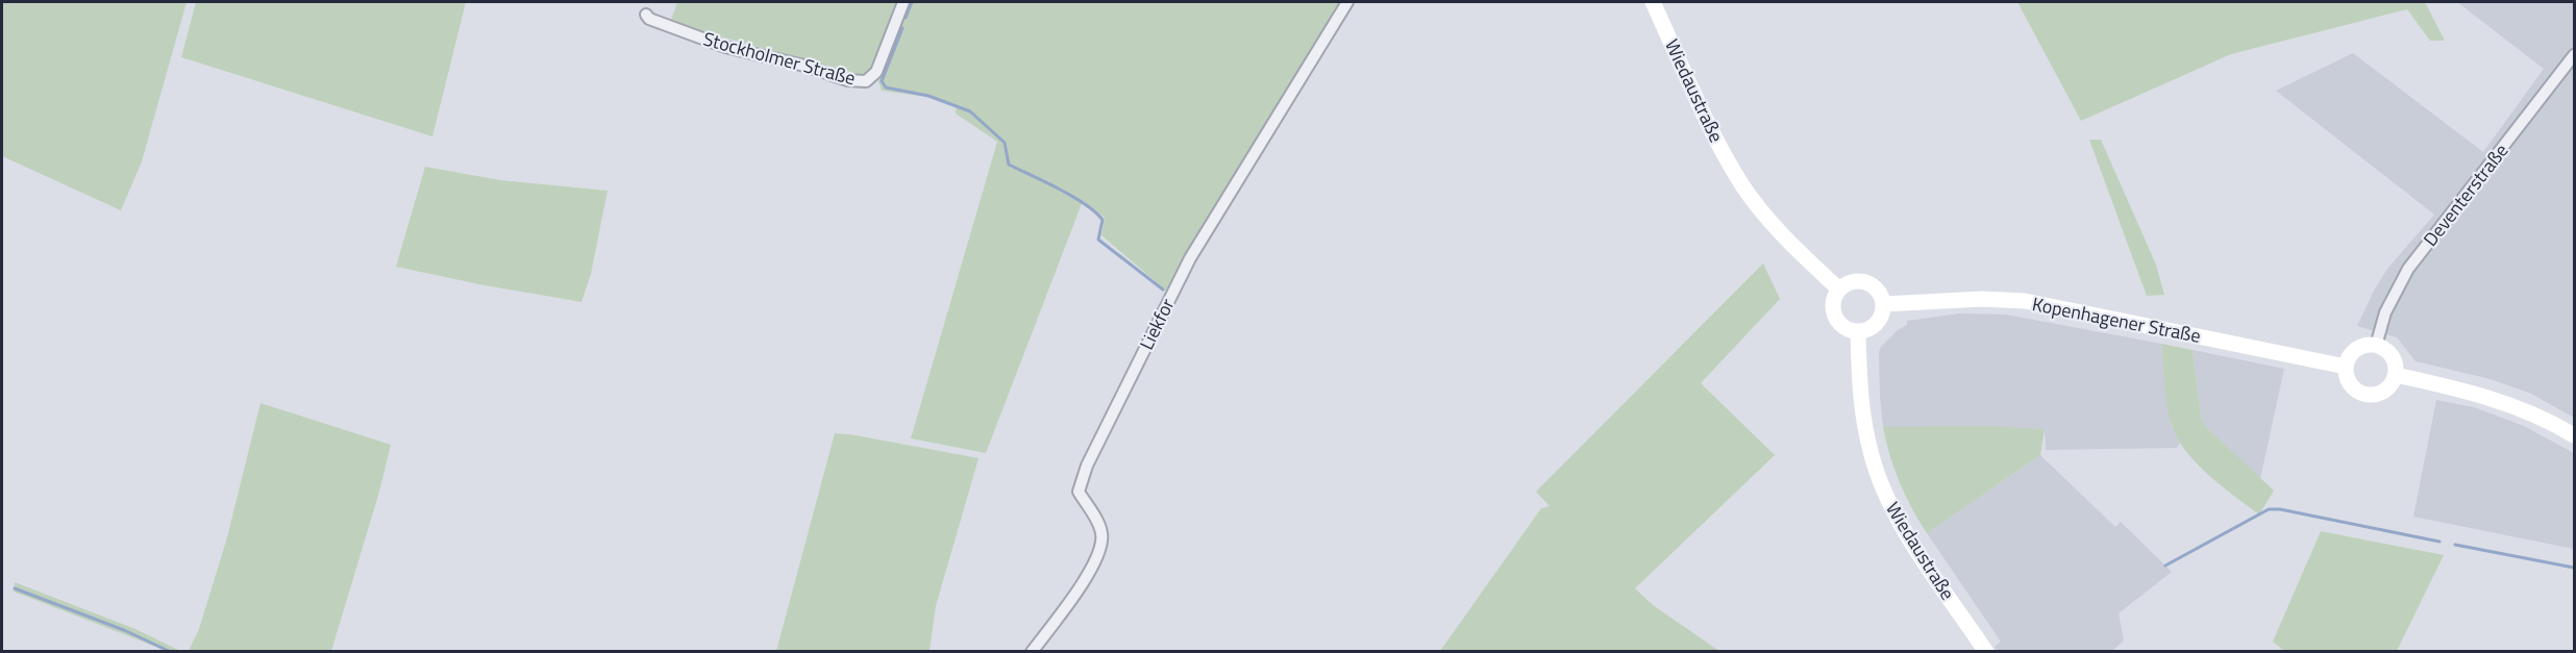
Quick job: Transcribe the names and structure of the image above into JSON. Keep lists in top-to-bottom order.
{
  "streets": {
    "main road": ["Wiedaustraße", "Kopenhagener Straße"],
    "street": ["Stockholmer Straße", "Deventerstraße", "Liekfor"]
  },
  "crossings": [
    ["Wiedaustraße", "Kopenhagener Straße"],
    ["Deventerstraße", "Kopenhagener Straße"]
  ]
}
